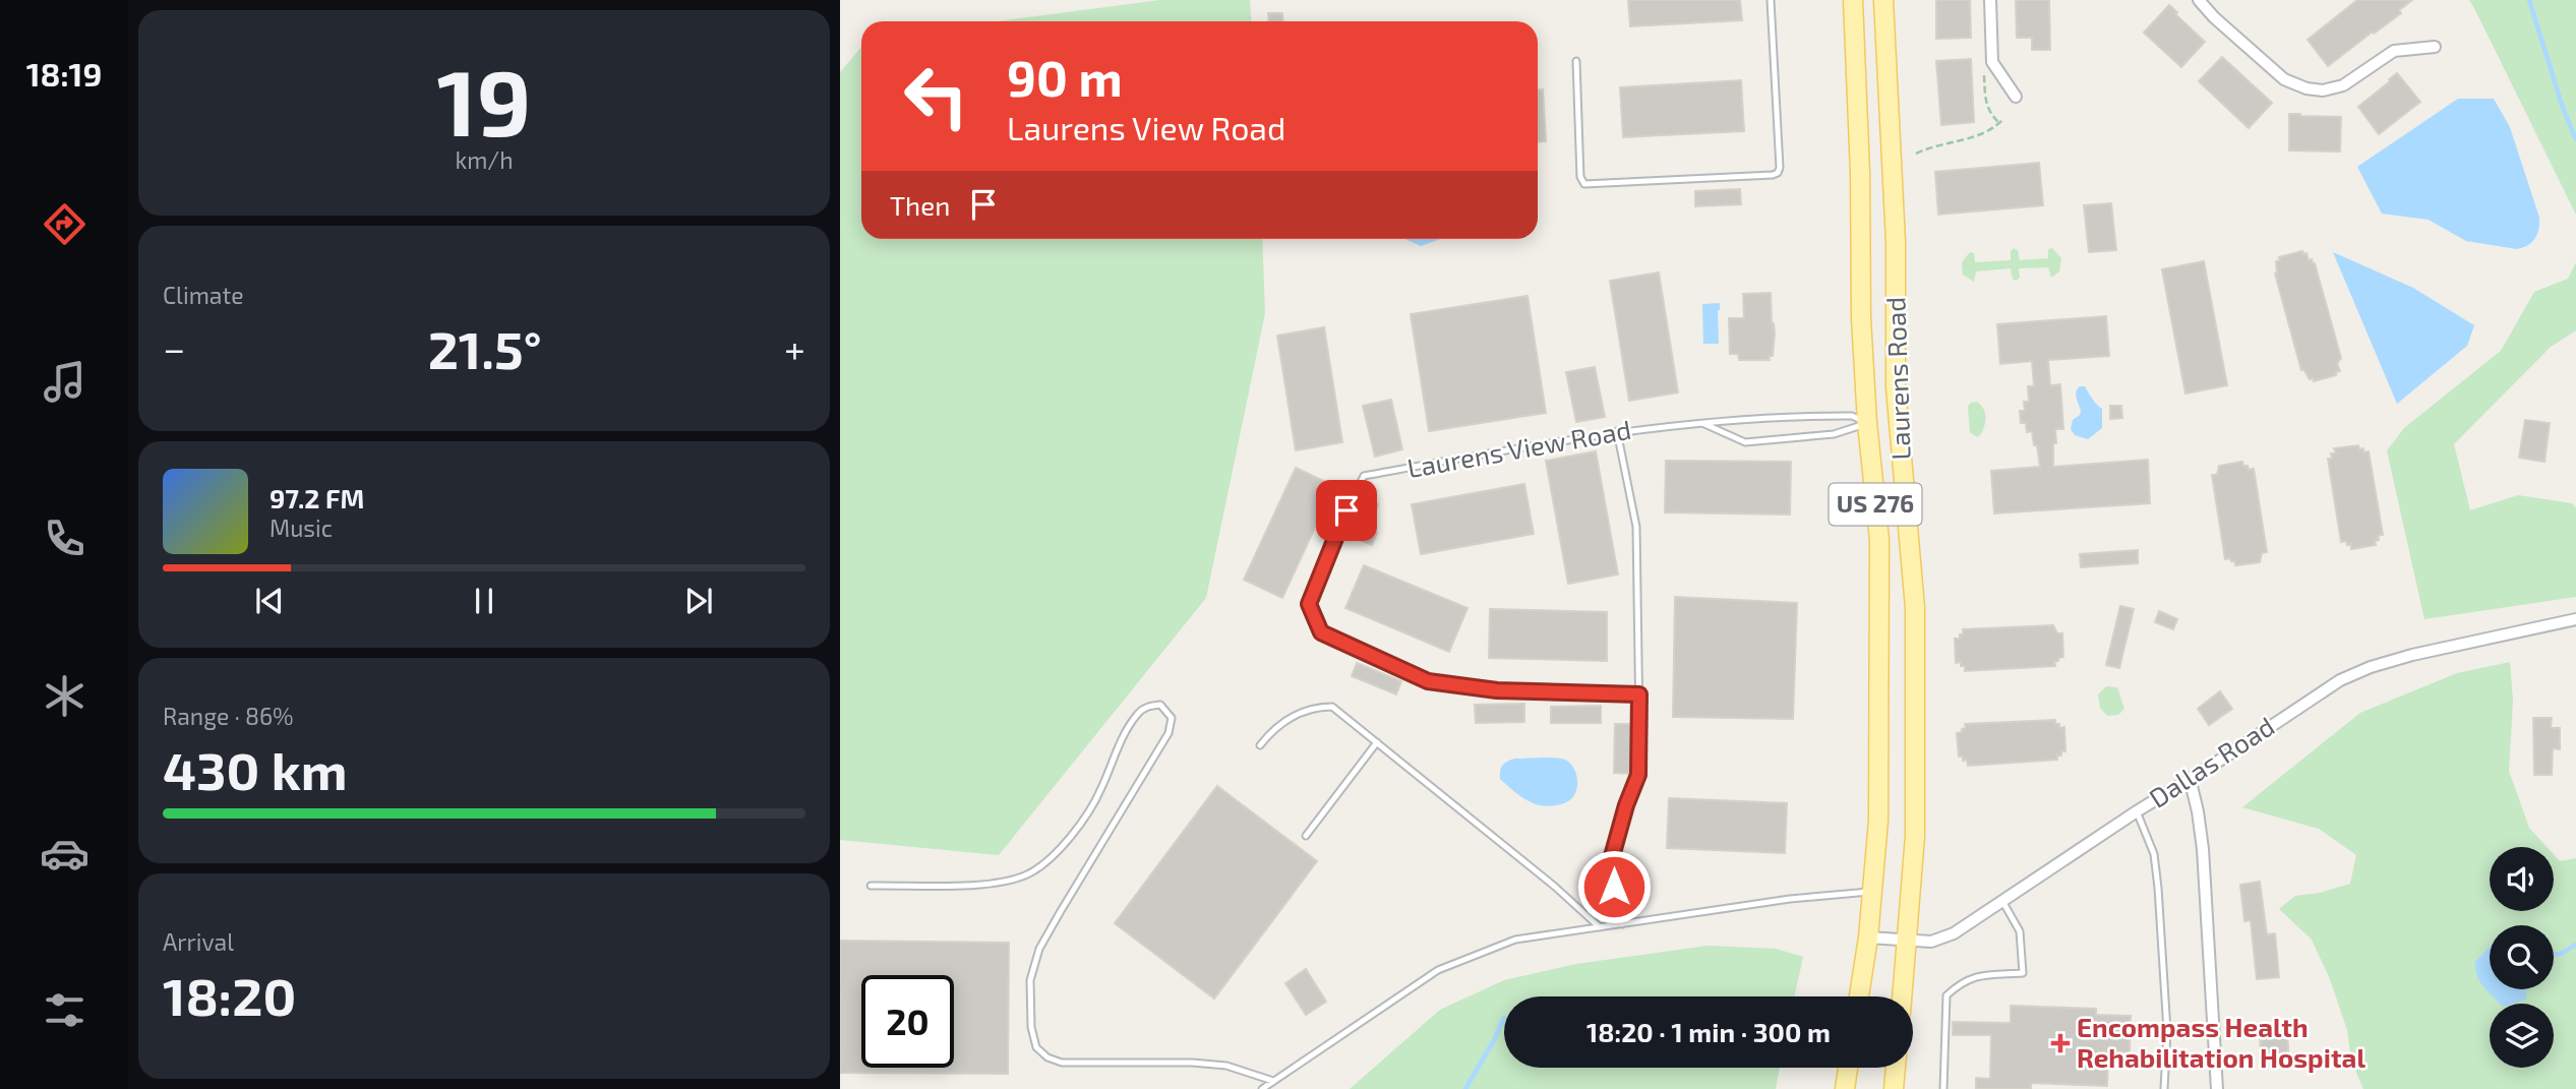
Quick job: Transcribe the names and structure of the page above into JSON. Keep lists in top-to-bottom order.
{
  "streets": {
    "main road": ["Laurens Road", "US 276"],
    "street": ["Dallas Road"],
    "lane": ["Laurens View Road"]
  },
  "crossings": [
    ["Laurens Road", "Laurens View Road"],
    ["Laurens Road", "Dallas Road"]
  ],
  "places": {
    "health": ["Encompass Health Rehabilitation Hospital"]
  },
  "page": {
    "tabs": "18:19",
    "tile": [
      ["19", "km/h"],
      "Climate",
      ["Range · 86%", "430 km"],
      ["Arrival", "18:20"]
    ],
    "turn": ["90 m", "Laurens View Road"],
    "then": "Then",
    "heat": ["−", "21.5°", "+"],
    "song": ["97.2 FM", "Music"],
    "limit": "20",
    "trip": "18:20 · 1 min · 300 m"
  }
}
